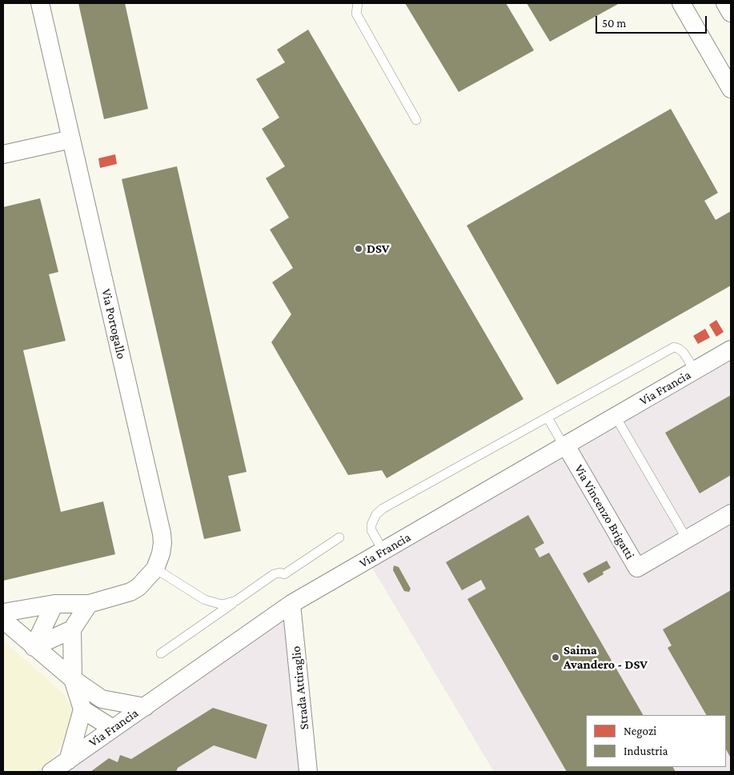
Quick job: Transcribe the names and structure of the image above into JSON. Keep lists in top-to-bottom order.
{
  "streets": {
    "street": [
      "Via Portogallo",
      "Via Francia",
      "Via Vincenzo Brigatti",
      "Strada Attiraglio"
    ]
  },
  "crossings": [
    ["Via Francia", "Via Vincenzo Brigatti"],
    ["Via Francia", "Strada Attiraglio"]
  ],
  "places": ["DSV", "Saima Avandero - DSV"],
  "legend": ["Negozi", "Industria"],
  "scale_bar": "50 m"
}
